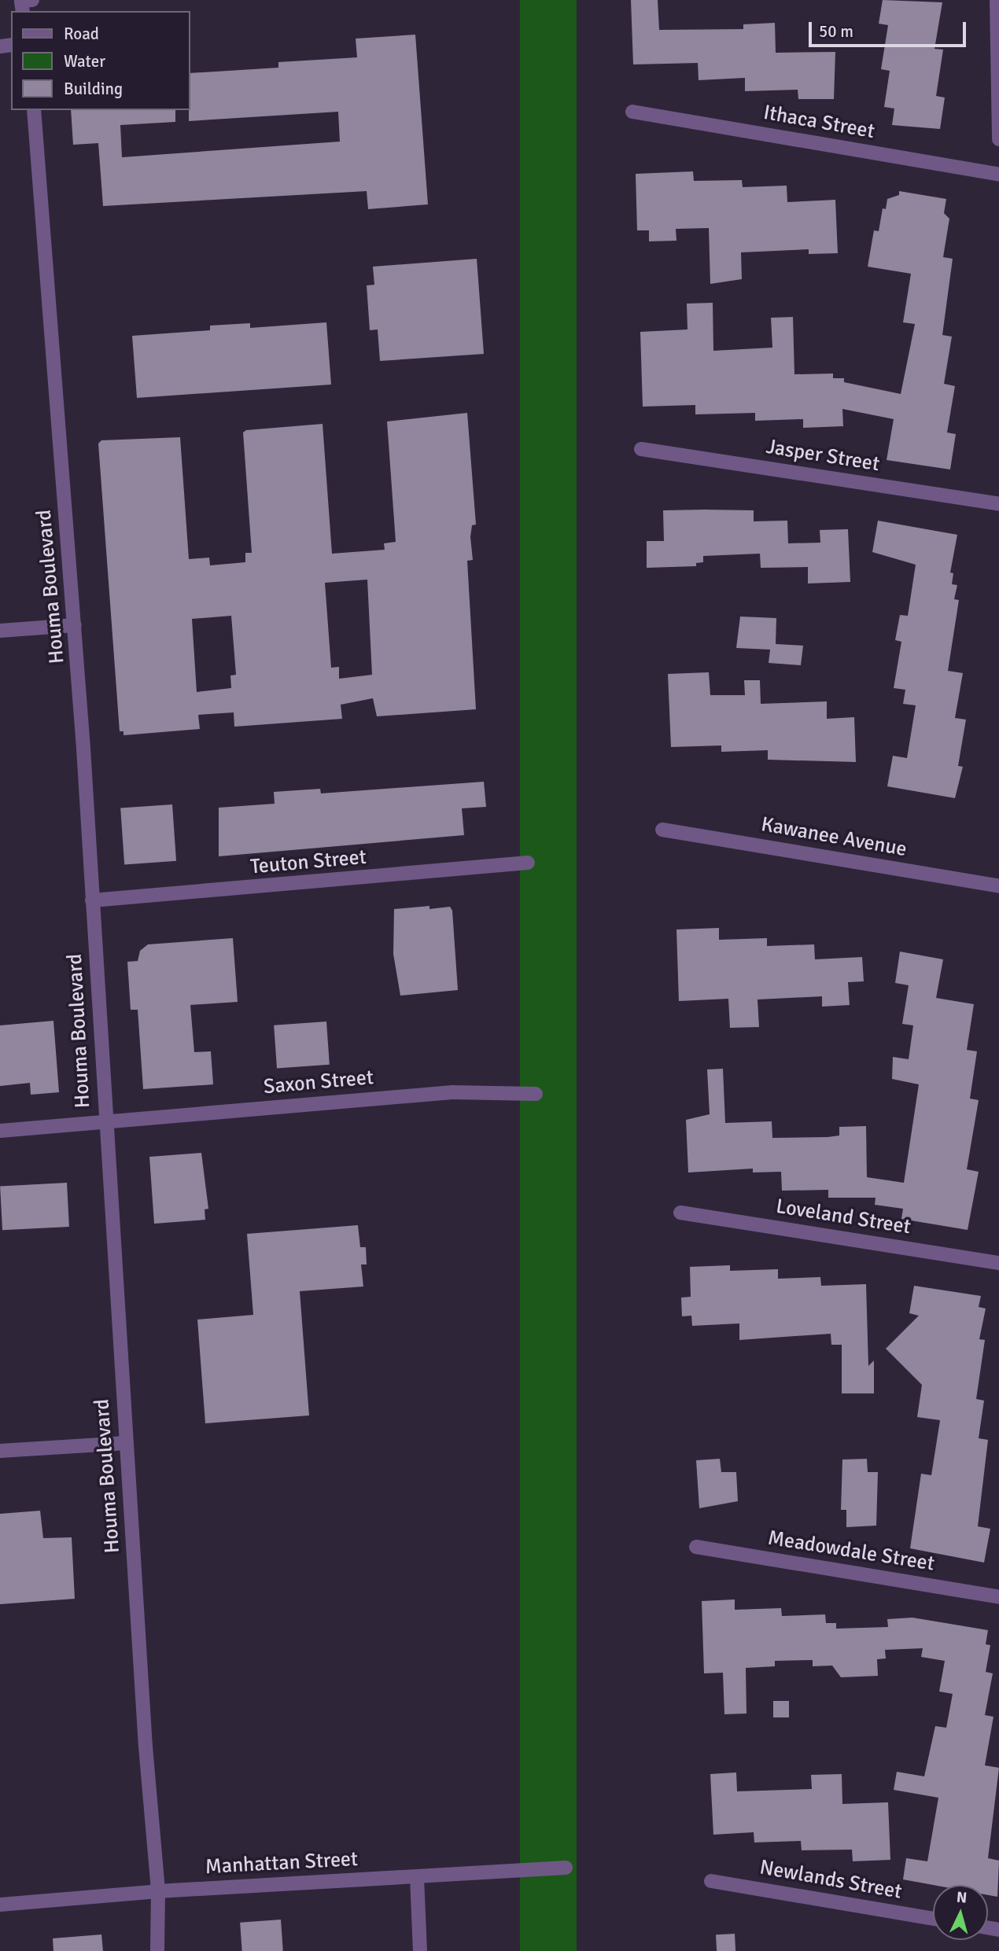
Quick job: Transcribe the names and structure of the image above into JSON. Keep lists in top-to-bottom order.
{
  "streets": {
    "street": [
      "Ithaca Street",
      "Jasper Street",
      "Houma Boulevard",
      "Kawanee Avenue",
      "Teuton Street",
      "Saxon Street",
      "Loveland Street",
      "Meadowdale Street",
      "Manhattan Street",
      "Newlands Street"
    ]
  },
  "crossings": [
    ["Houma Boulevard", "Teuton Street"],
    ["Houma Boulevard", "Saxon Street"],
    ["Houma Boulevard", "Manhattan Street"]
  ],
  "legend": ["Road", "Water", "Building"],
  "scale_bar": "50 m",
  "north": "top"
}
